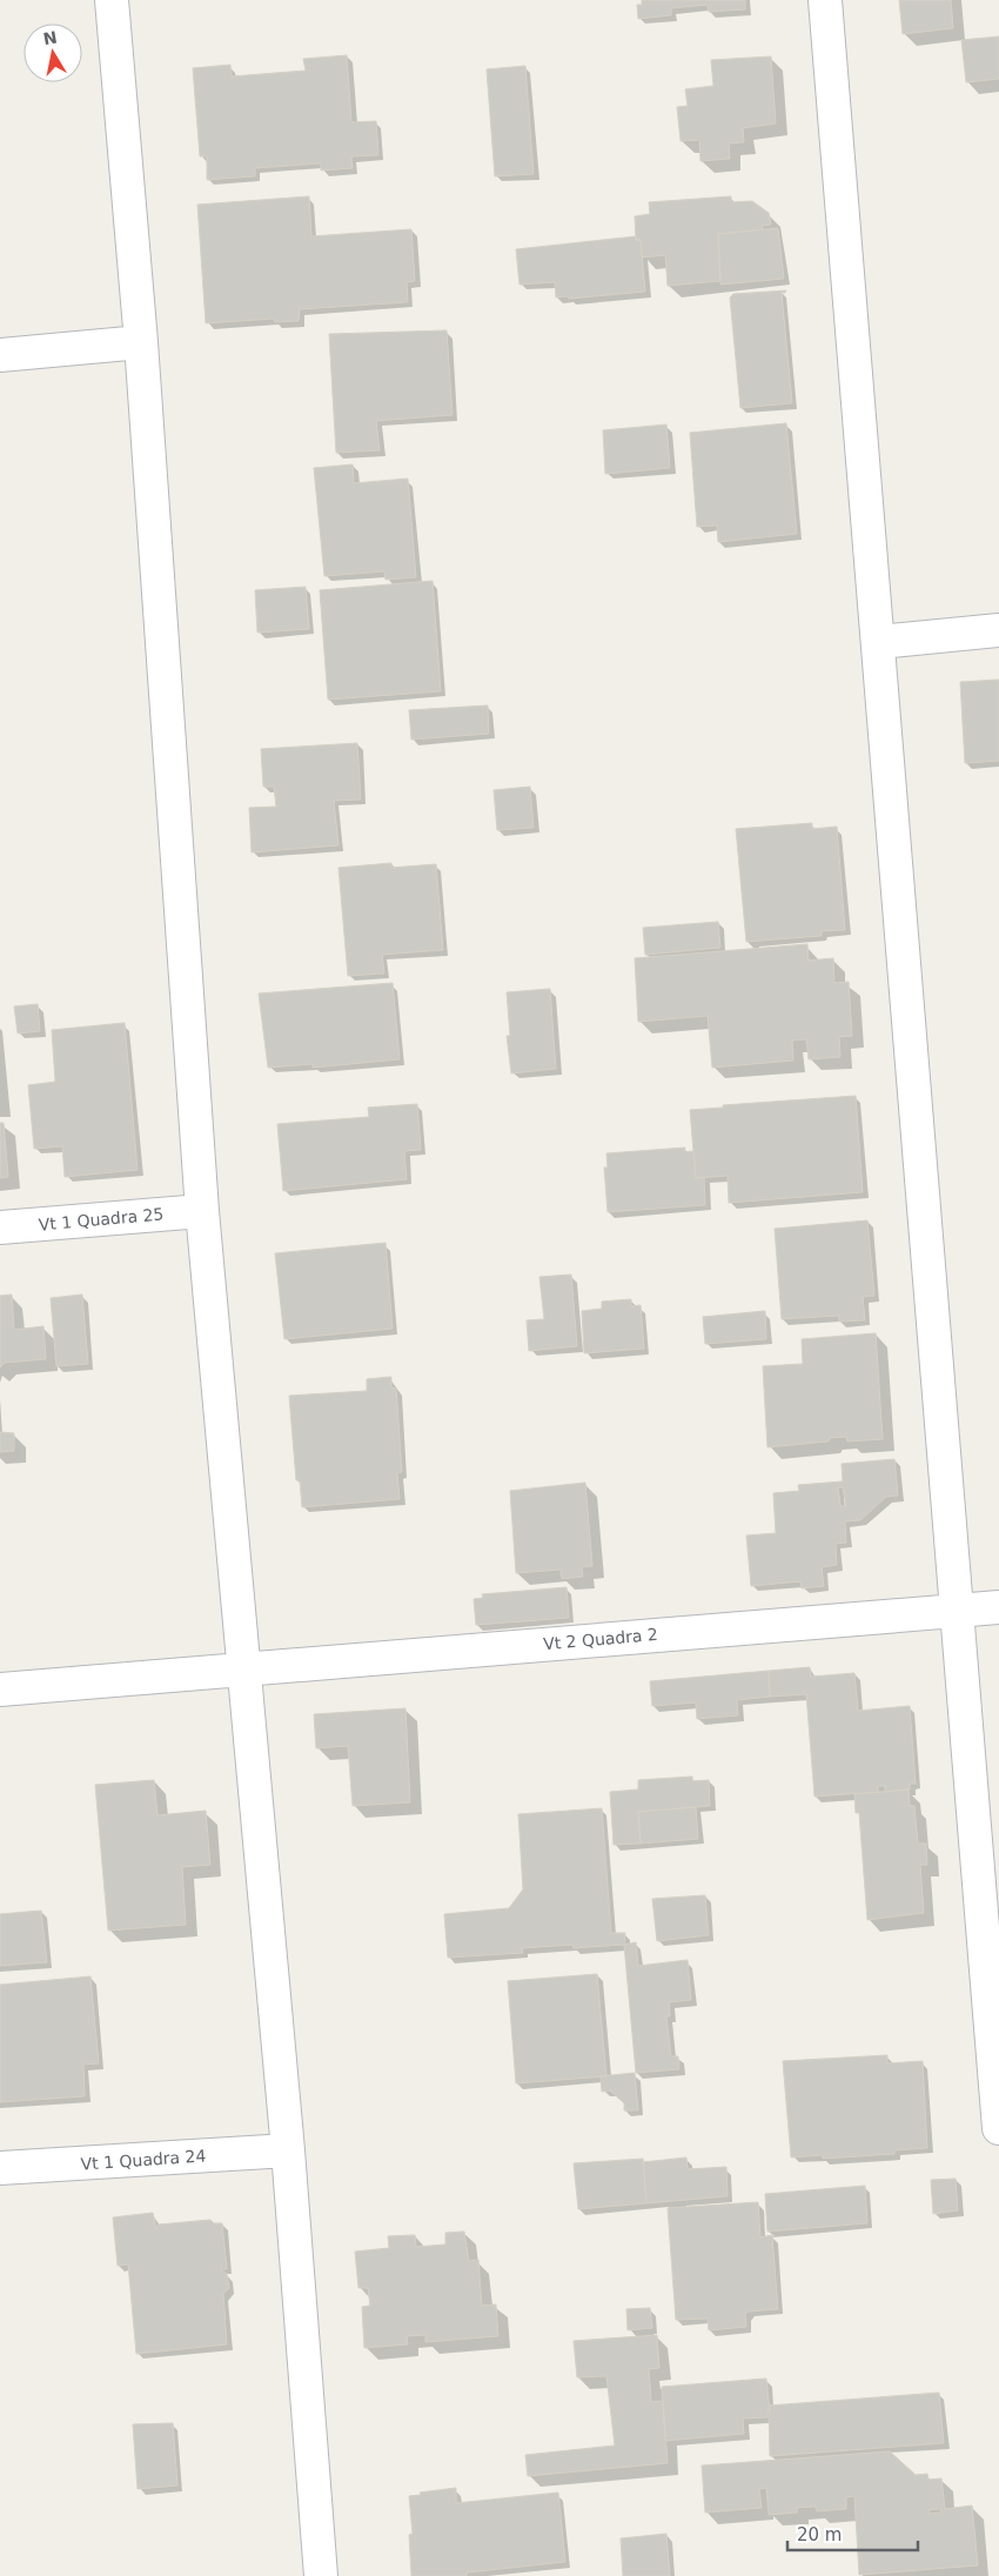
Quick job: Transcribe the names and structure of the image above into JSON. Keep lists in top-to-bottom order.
{
  "streets": {
    "street": ["Vt 1 Quadra 25", "Vt 2 Quadra 2", "Vt 1 Quadra 24"]
  },
  "scale_bar": "20 m",
  "north": "top"
}
